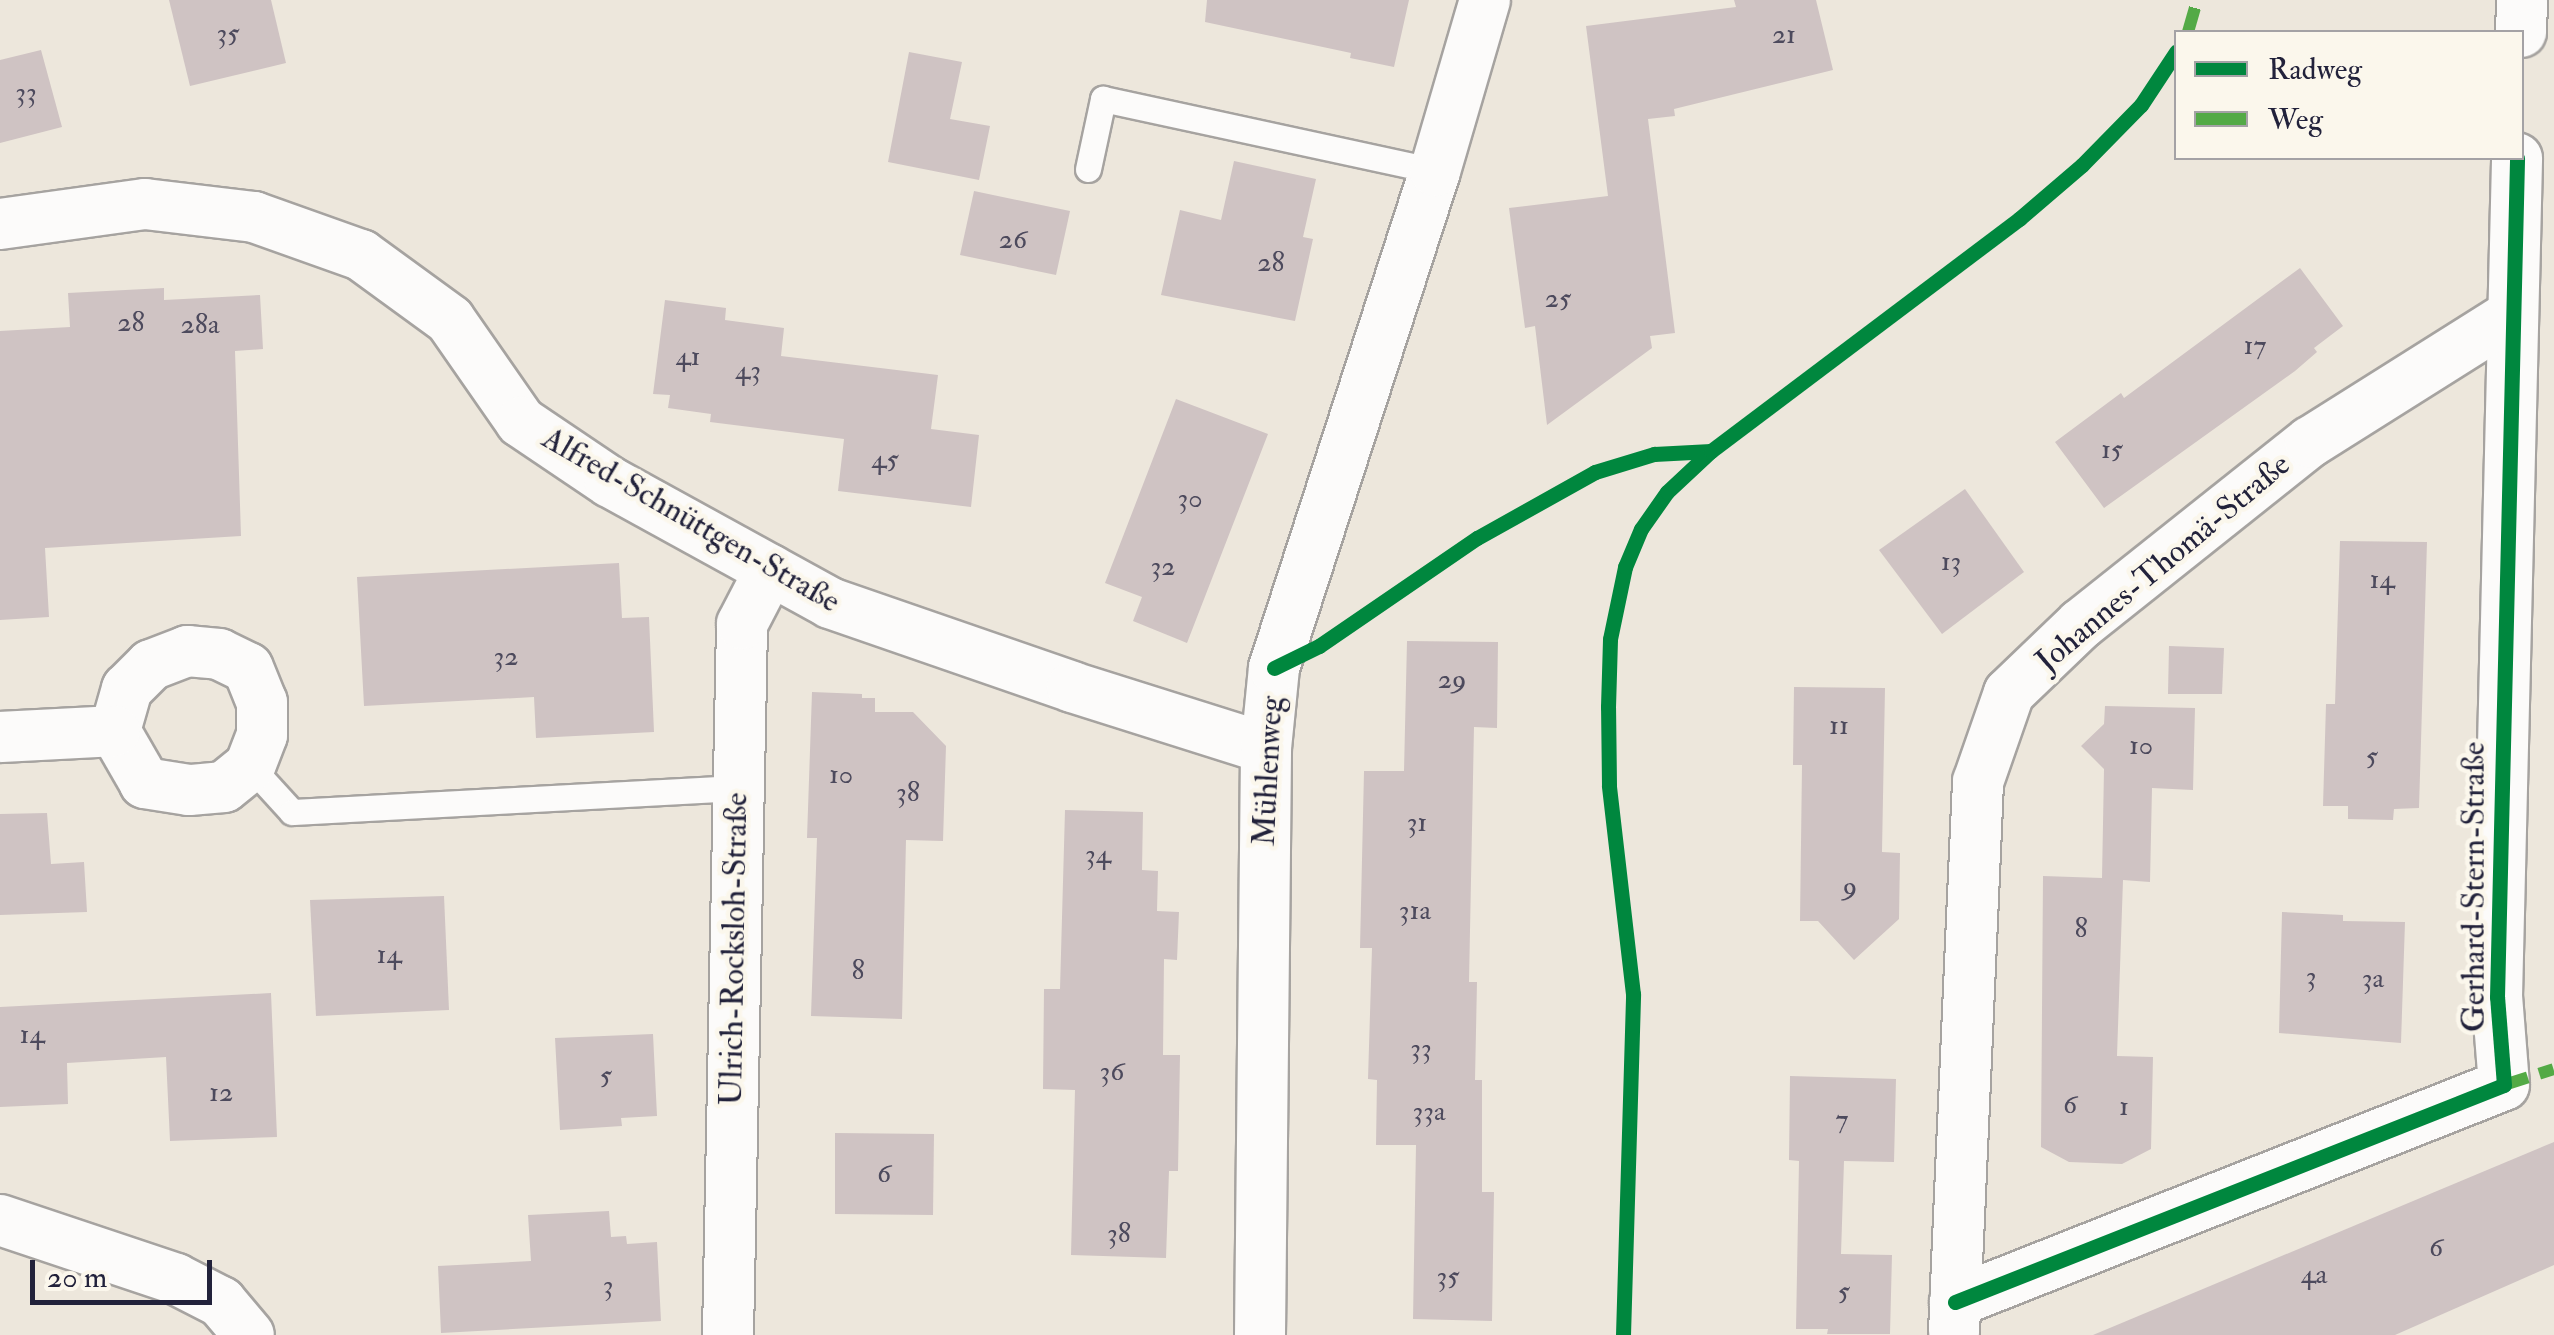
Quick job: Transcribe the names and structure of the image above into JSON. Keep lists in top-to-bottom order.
{
  "streets": {
    "street": [
      "Alfred-Schnüttgen-Straße",
      "Johannes-Thomä-Straße",
      "Mühlenweg",
      "Gerhard-Stern-Straße",
      "Ulrich-Rocksloh-Straße"
    ]
  },
  "crossings": [
    ["Alfred-Schnüttgen-Straße", "Mühlenweg"],
    ["Alfred-Schnüttgen-Straße", "Ulrich-Rocksloh-Straße"],
    ["Johannes-Thomä-Straße", "Gerhard-Stern-Straße"]
  ],
  "house_numbers": [
    "35",
    "21",
    "33",
    "26",
    "28",
    "25",
    "28",
    "28a",
    "17",
    "41",
    "43",
    "15",
    "45",
    "30",
    "13",
    "32",
    "14",
    "32",
    "29",
    "11",
    "10",
    "5",
    "10",
    "38",
    "31",
    "34",
    "9",
    "31a",
    "8",
    "14",
    "8",
    "3",
    "3a",
    "14",
    "33",
    "36",
    "5",
    "12",
    "6",
    "1",
    "33a",
    "7",
    "6",
    "38",
    "6",
    "4a",
    "35",
    "3",
    "5"
  ],
  "legend": ["Radweg", "Weg"],
  "scale_bar": "20 m"
}
